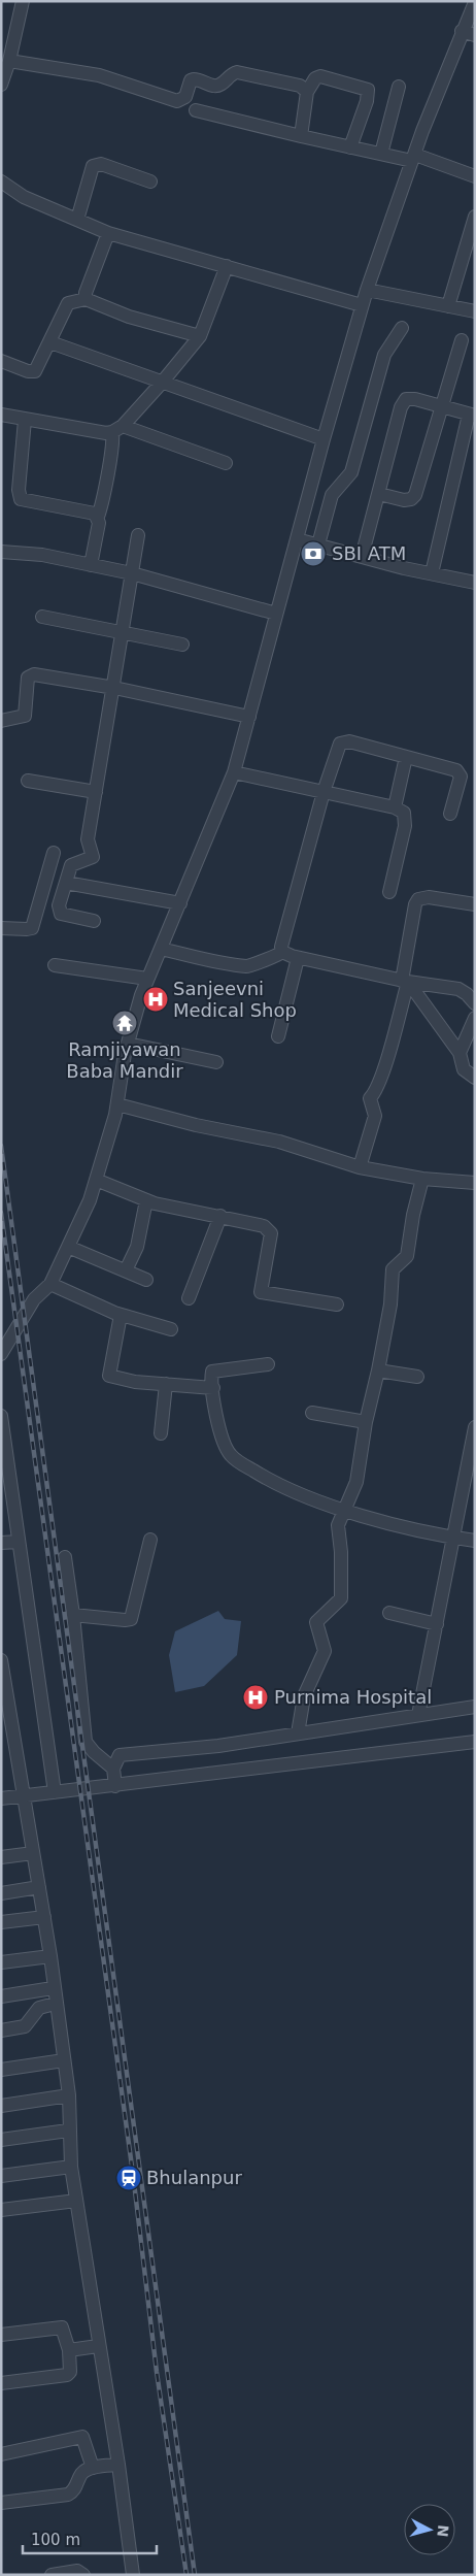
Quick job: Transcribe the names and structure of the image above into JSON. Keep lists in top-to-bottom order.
{
  "places": {
    "bank": ["SBI ATM"],
    "hospital": ["Sanjeevni Medical Shop", "Purnima Hospital"],
    "temple": ["Ramjiyawan Baba Mandir"],
    "station": ["Bhulanpur"]
  },
  "scale_bar": "100 m",
  "north": "right"
}
